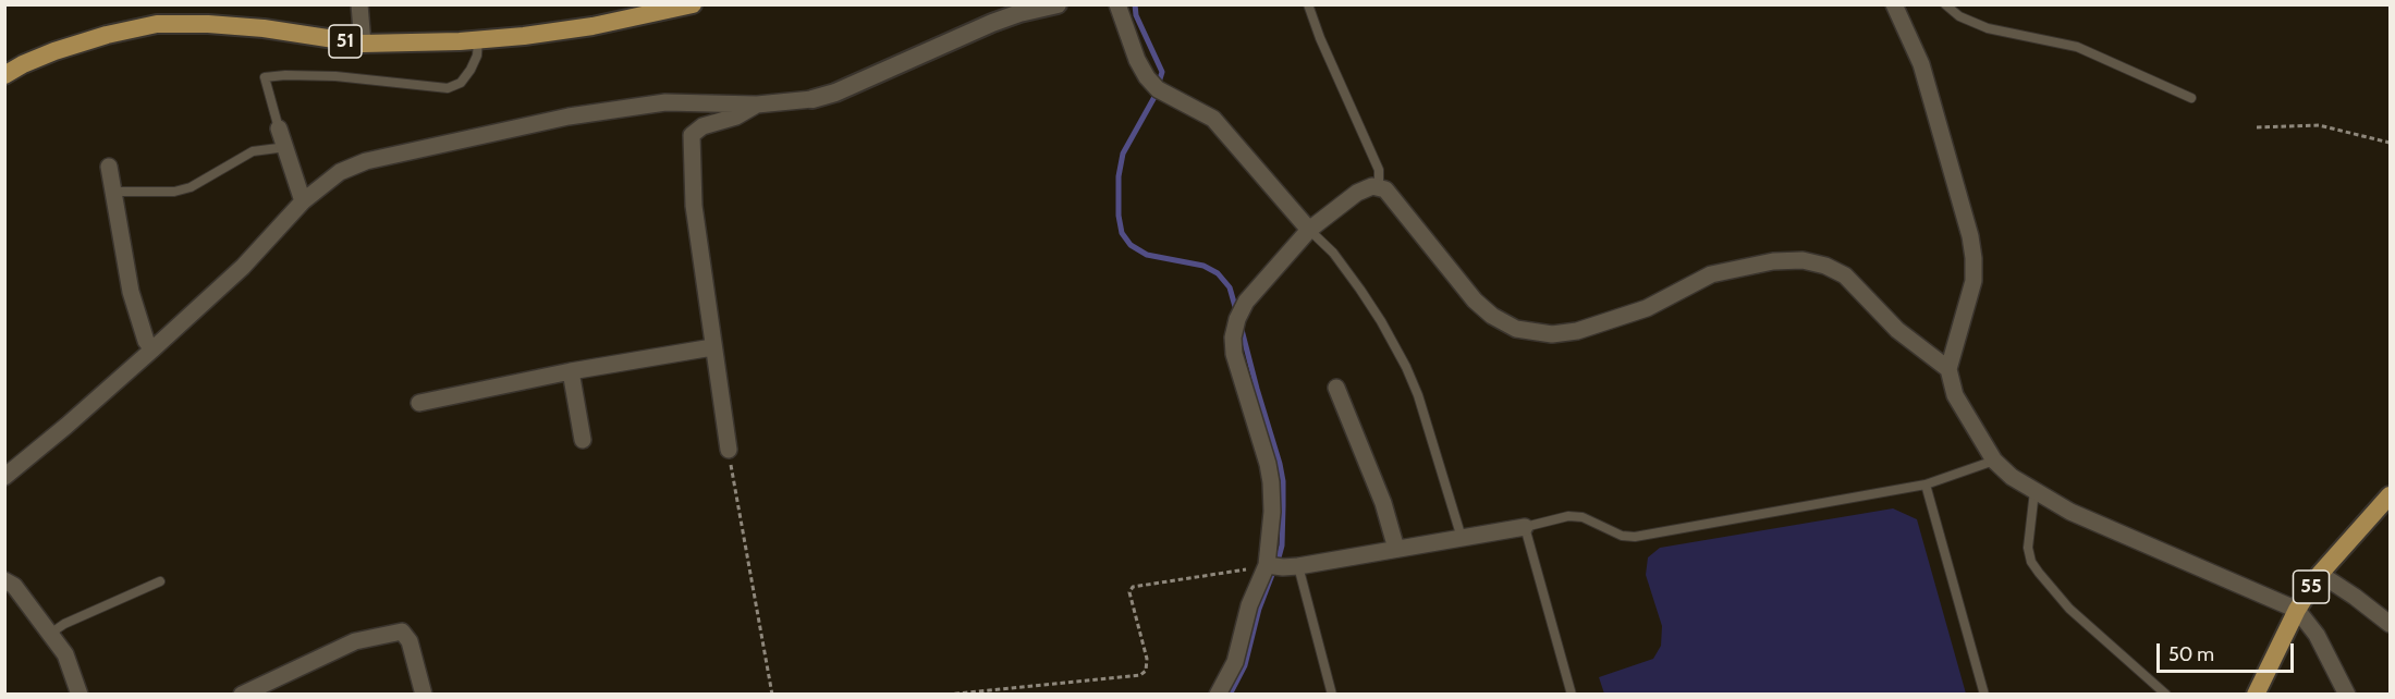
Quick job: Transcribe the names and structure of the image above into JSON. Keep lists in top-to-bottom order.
{
  "streets": {
    "main road": ["51", "55"]
  },
  "scale_bar": "50 m"
}
